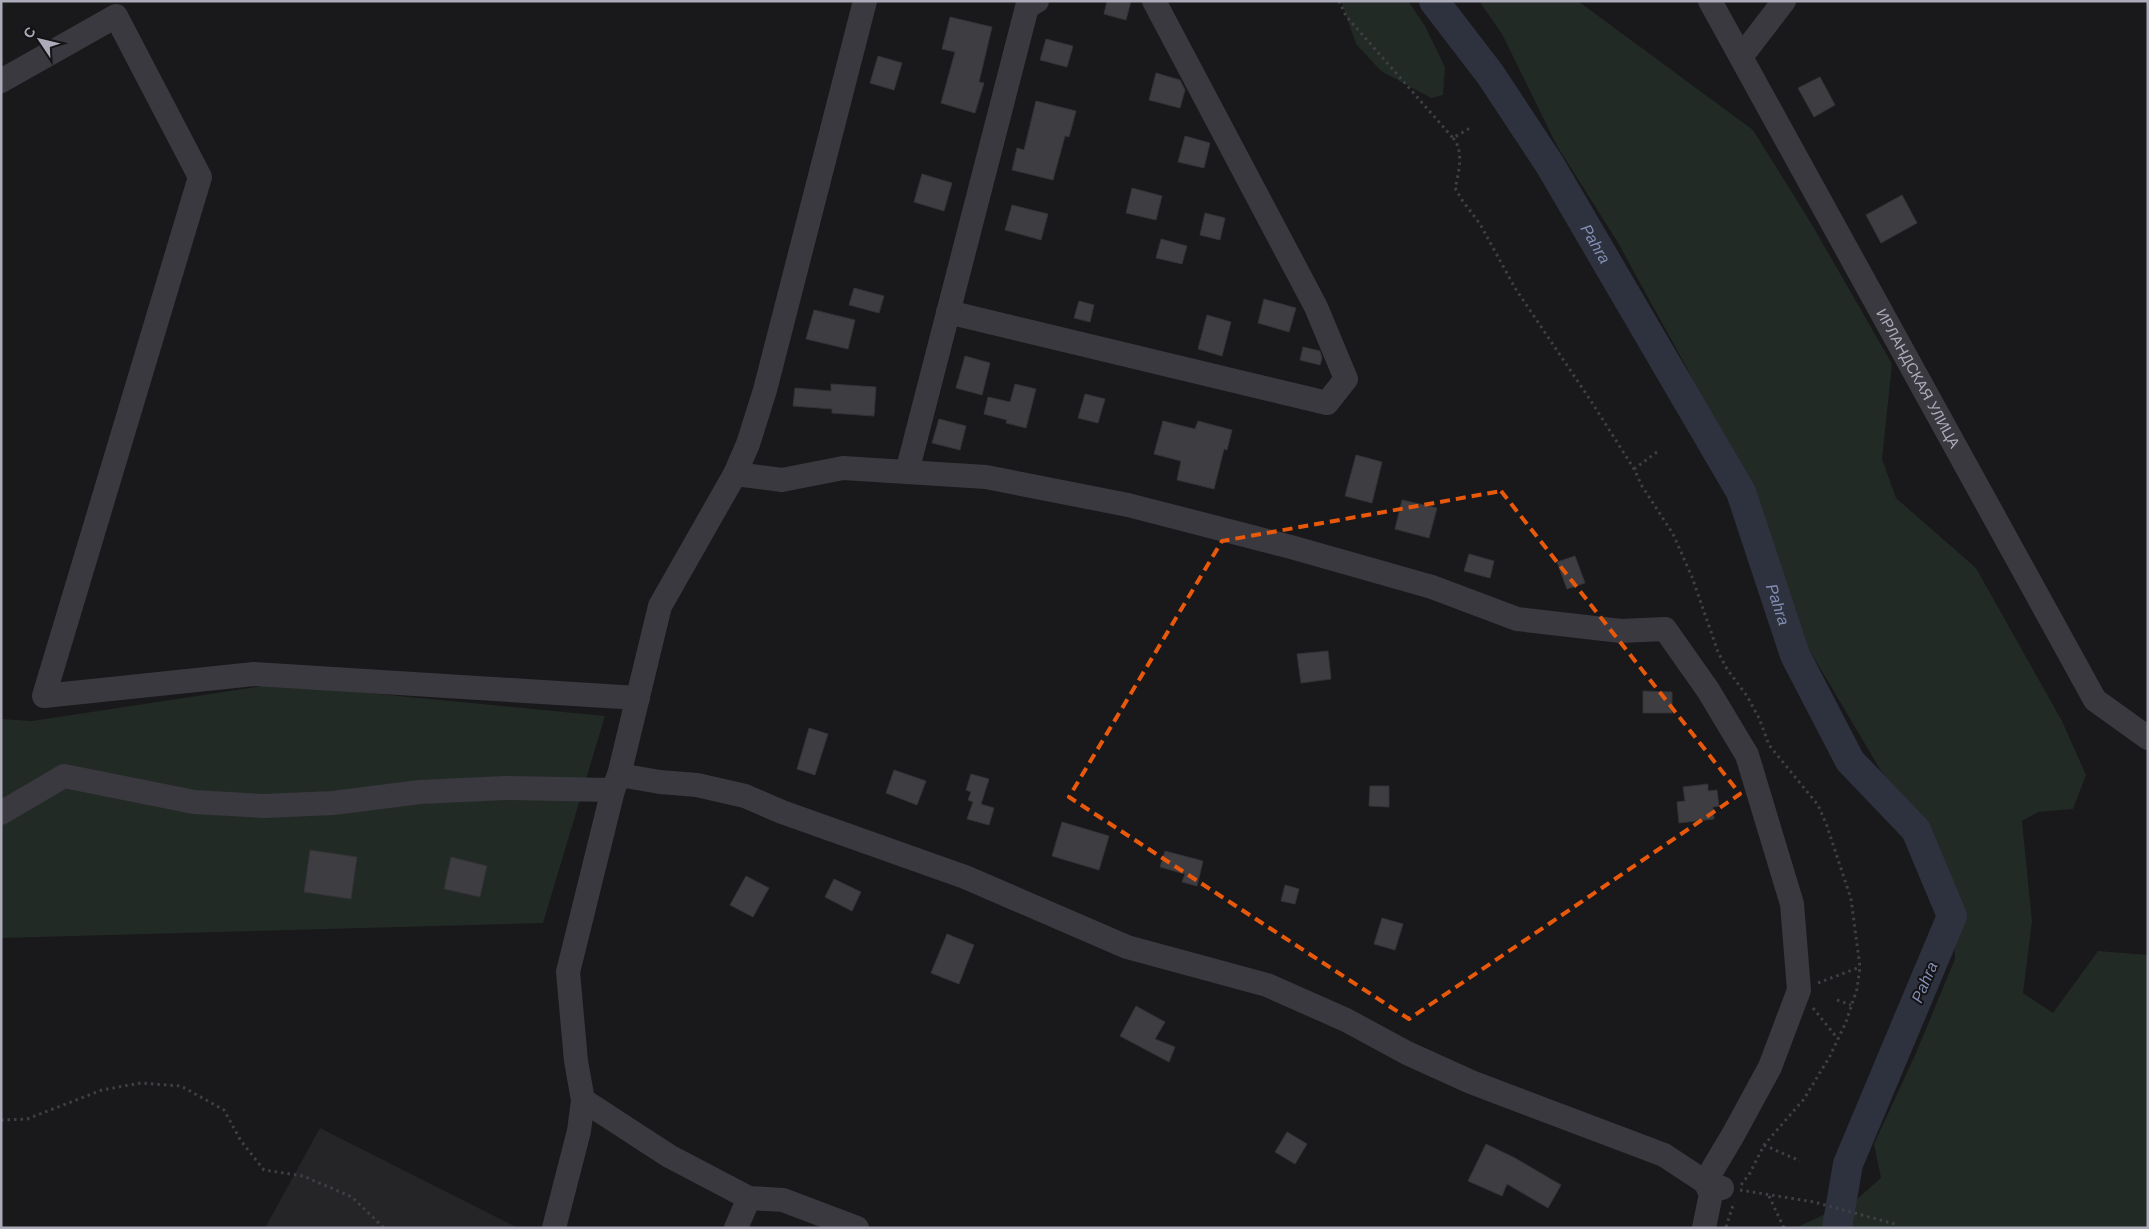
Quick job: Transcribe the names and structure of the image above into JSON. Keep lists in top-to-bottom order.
{
  "streets": {
    "street": ["ИРЛАНДСКАЯ УЛИЦА"]
  },
  "water": ["Pahra"],
  "north": "top left"
}
